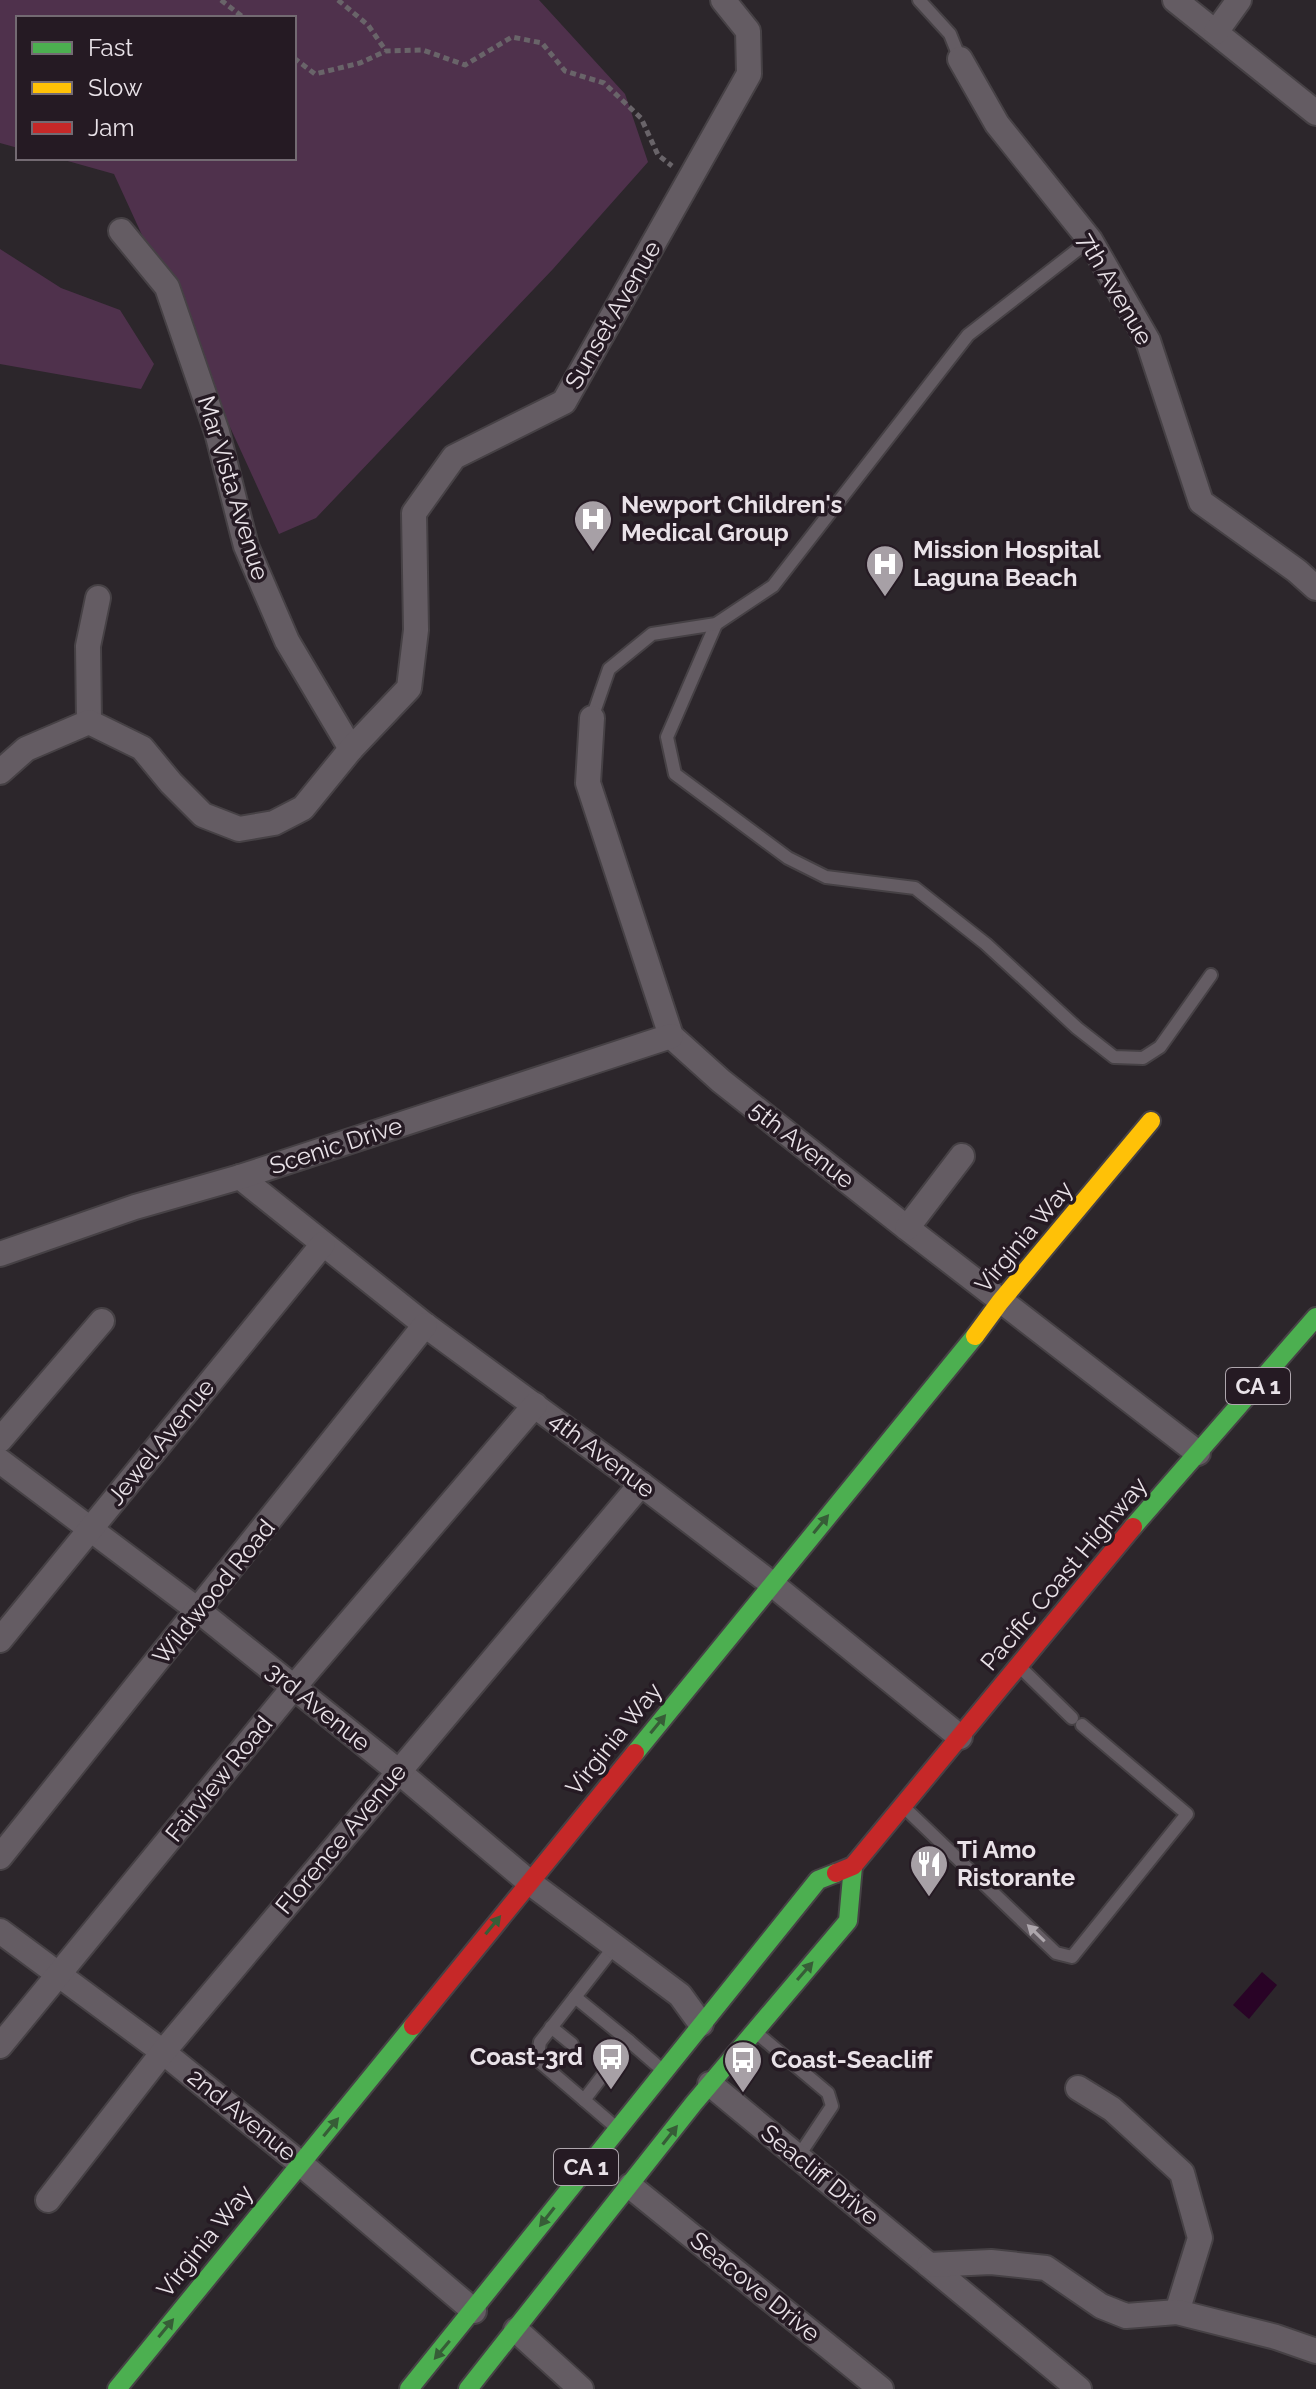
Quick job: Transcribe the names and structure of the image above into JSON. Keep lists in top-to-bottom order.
{
  "streets": {
    "main road": ["Virginia Way", "CA 1", "Pacific Coast Highway"],
    "street": [
      "7th Avenue",
      "Sunset Avenue",
      "Mar Vista Avenue",
      "5th Avenue",
      "Scenic Drive",
      "Jewel Avenue",
      "4th Avenue",
      "Wildwood Road",
      "3rd Avenue",
      "Fairview Road",
      "Florence Avenue",
      "2nd Avenue",
      "Seacliff Drive",
      "Seacove Drive"
    ]
  },
  "crossings": [
    ["Sunset Avenue", "Mar Vista Avenue"],
    ["5th Avenue", "Scenic Drive"],
    ["5th Avenue", "Virginia Way"],
    ["5th Avenue", "Pacific Coast Highway"],
    ["Scenic Drive", "4th Avenue"],
    ["Virginia Way", "4th Avenue"],
    ["Virginia Way", "3rd Avenue"],
    ["Virginia Way", "2nd Avenue"],
    ["Jewel Avenue", "4th Avenue"],
    ["Jewel Avenue", "3rd Avenue"],
    ["4th Avenue", "Pacific Coast Highway"],
    ["4th Avenue", "Wildwood Road"],
    ["4th Avenue", "Fairview Road"],
    ["4th Avenue", "Florence Avenue"],
    ["Pacific Coast Highway", "3rd Avenue"],
    ["Pacific Coast Highway", "2nd Avenue"],
    ["Pacific Coast Highway", "Seacliff Drive"],
    ["Pacific Coast Highway", "Seacove Drive"],
    ["Wildwood Road", "3rd Avenue"],
    ["3rd Avenue", "Fairview Road"],
    ["3rd Avenue", "Florence Avenue"],
    ["Fairview Road", "2nd Avenue"],
    ["Florence Avenue", "2nd Avenue"]
  ],
  "one_way": ["Virginia Way"],
  "places": {
    "hospital": ["Newport Children's Medical Group", "Mission Hospital Laguna Beach"],
    "restaurant": ["Ti Amo Ristorante"],
    "bus stop": ["Coast-3rd", "Coast-Seacliff"]
  },
  "legend": ["Fast", "Slow", "Jam"]
}
